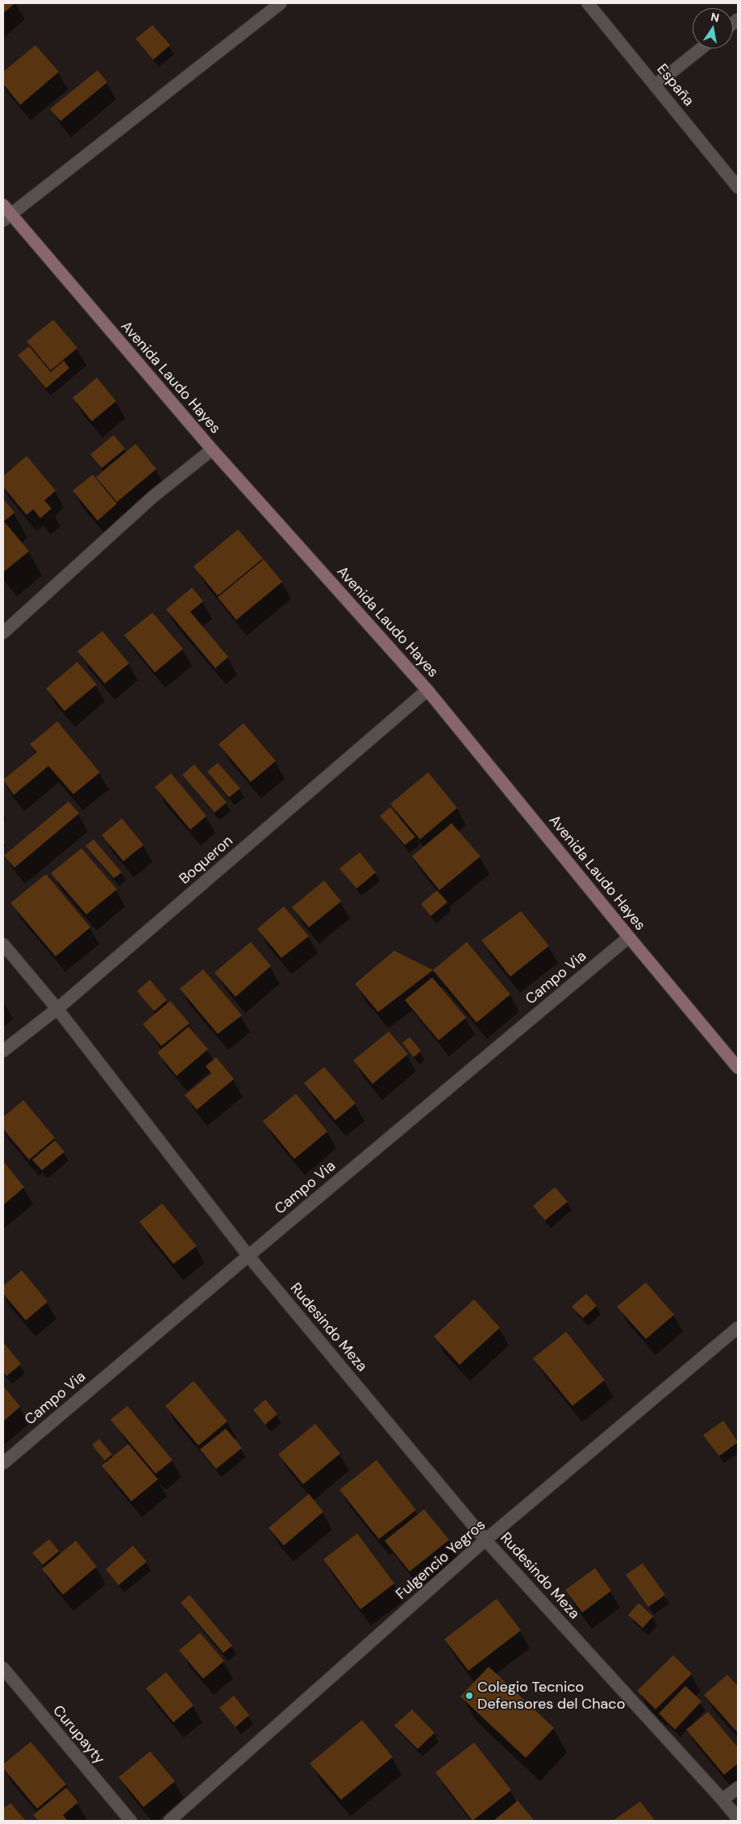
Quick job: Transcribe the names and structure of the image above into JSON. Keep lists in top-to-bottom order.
{
  "streets": {
    "street": [
      "España",
      "Avenida Laudo Hayes",
      "Boqueron",
      "Campo Via",
      "Rudesindo Meza",
      "Fulgencio Yegros",
      "Curupayty"
    ]
  },
  "crossings": [
    ["Avenida Laudo Hayes", "Boqueron"],
    ["Avenida Laudo Hayes", "Campo Via"],
    ["Boqueron", "Rudesindo Meza"],
    ["Campo Via", "Rudesindo Meza"],
    ["Rudesindo Meza", "Fulgencio Yegros"]
  ],
  "places": ["Colegio Tecnico Defensores del Chaco"],
  "north": "top"
}
